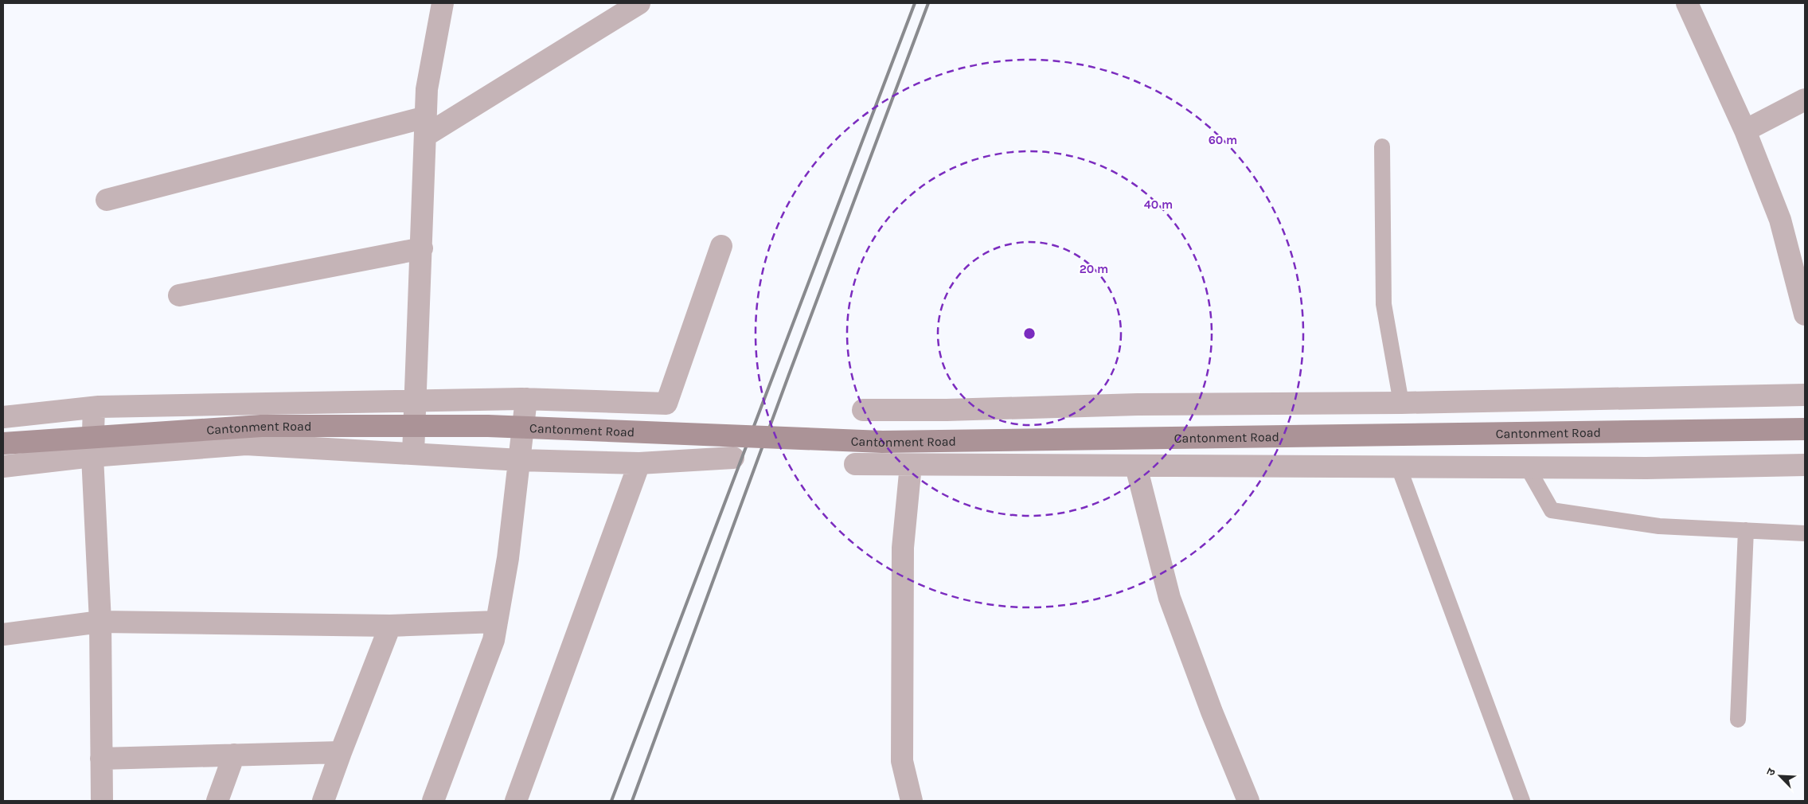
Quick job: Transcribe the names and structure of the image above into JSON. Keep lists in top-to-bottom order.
{
  "streets": {
    "street": ["Cantonment Road"]
  },
  "north": "top left",
  "rings": ["60 m", "40 m", "20 m"]
}
